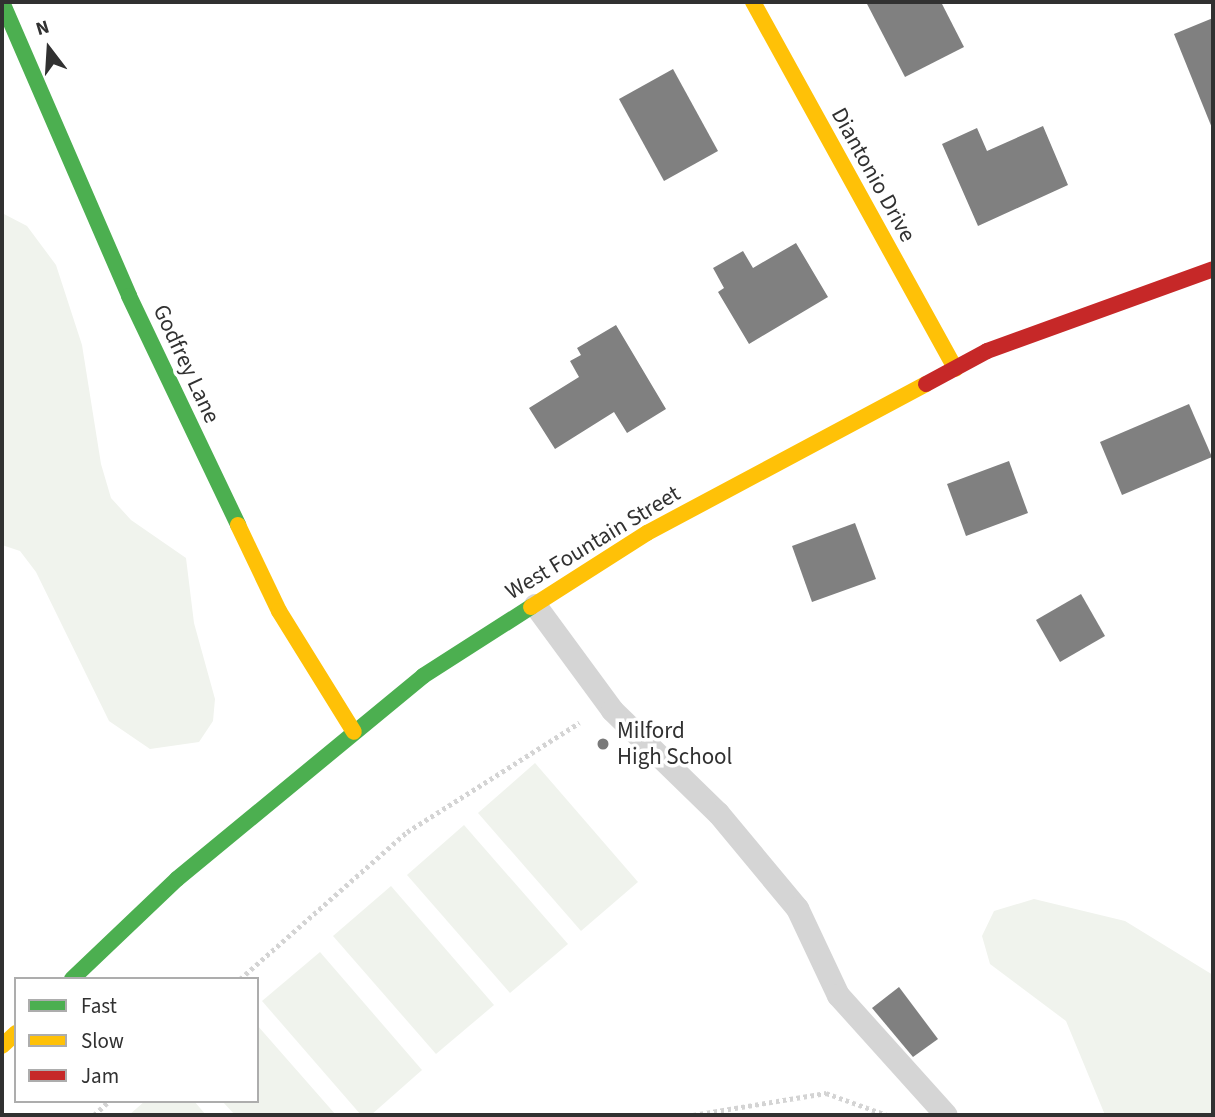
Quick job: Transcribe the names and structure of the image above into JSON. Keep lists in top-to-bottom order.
{
  "streets": {
    "street": ["Diantonio Drive", "Godfrey Lane", "West Fountain Street"]
  },
  "crossings": [
    ["Diantonio Drive", "West Fountain Street"],
    ["Godfrey Lane", "West Fountain Street"]
  ],
  "places": ["Milford High School"],
  "legend": ["Fast", "Slow", "Jam"],
  "north": "top"
}
